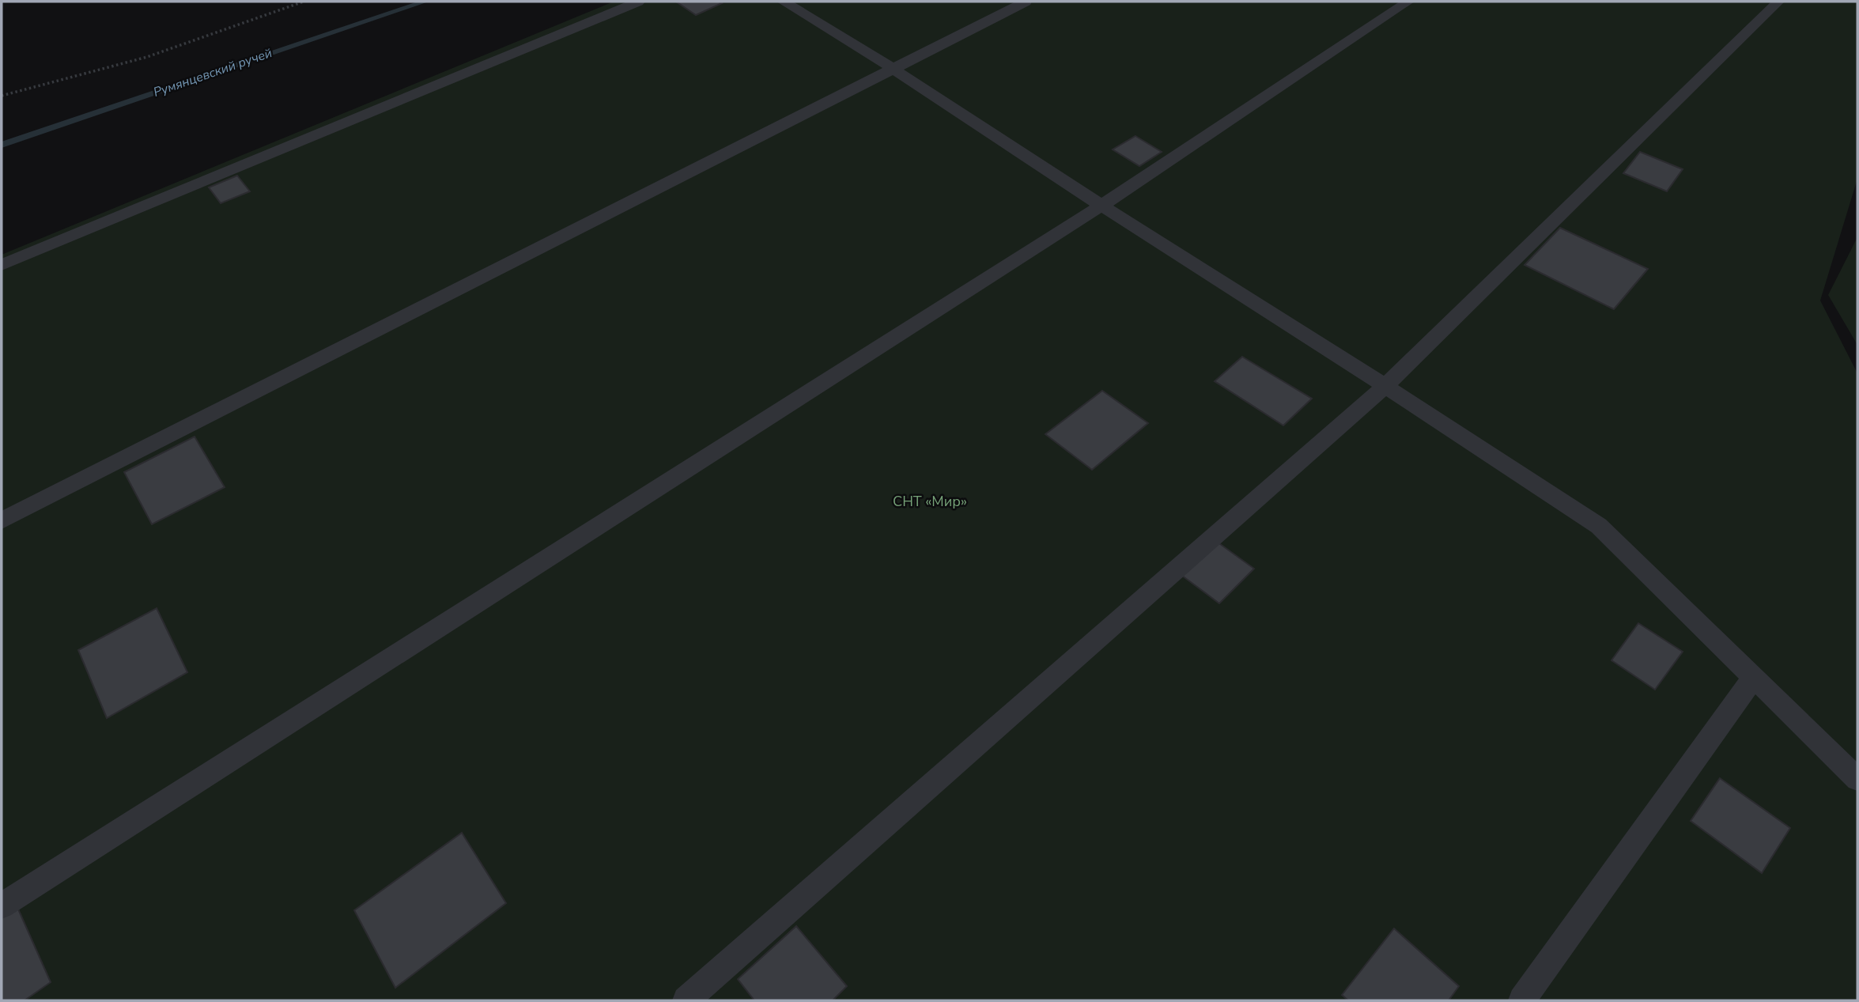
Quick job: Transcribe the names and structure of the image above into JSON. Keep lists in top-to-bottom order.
{
  "water": ["Румянцевский ручей"],
  "parks": ["СНТ «Мир»"]
}
